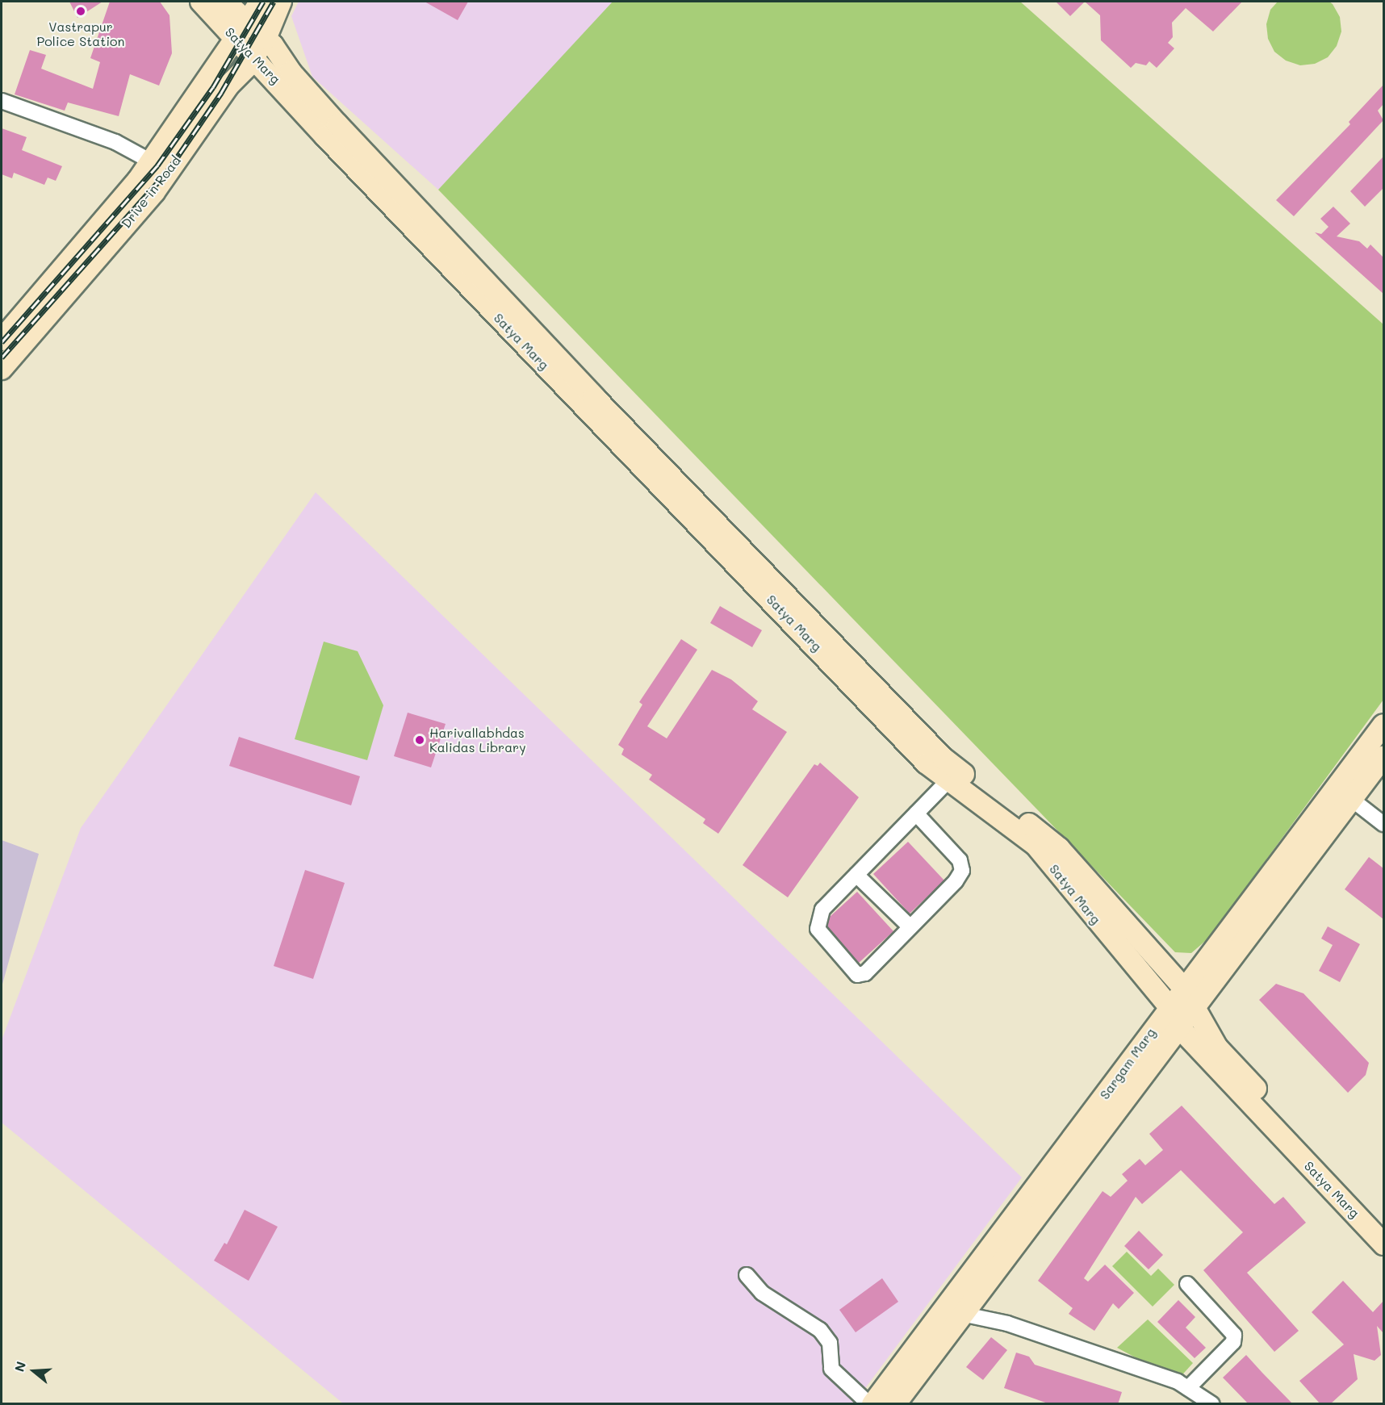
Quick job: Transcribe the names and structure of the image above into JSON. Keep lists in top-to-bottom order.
{
  "streets": {
    "main road": ["Satya Marg", "Drive-in Road", "Sargam Marg"]
  },
  "crossings": [
    ["Satya Marg", "Drive-in Road"],
    ["Satya Marg", "Sargam Marg"]
  ],
  "places": ["Vastrapur Police Station", "Harivallabhdas Kalidas Library"],
  "north": "left"
}
